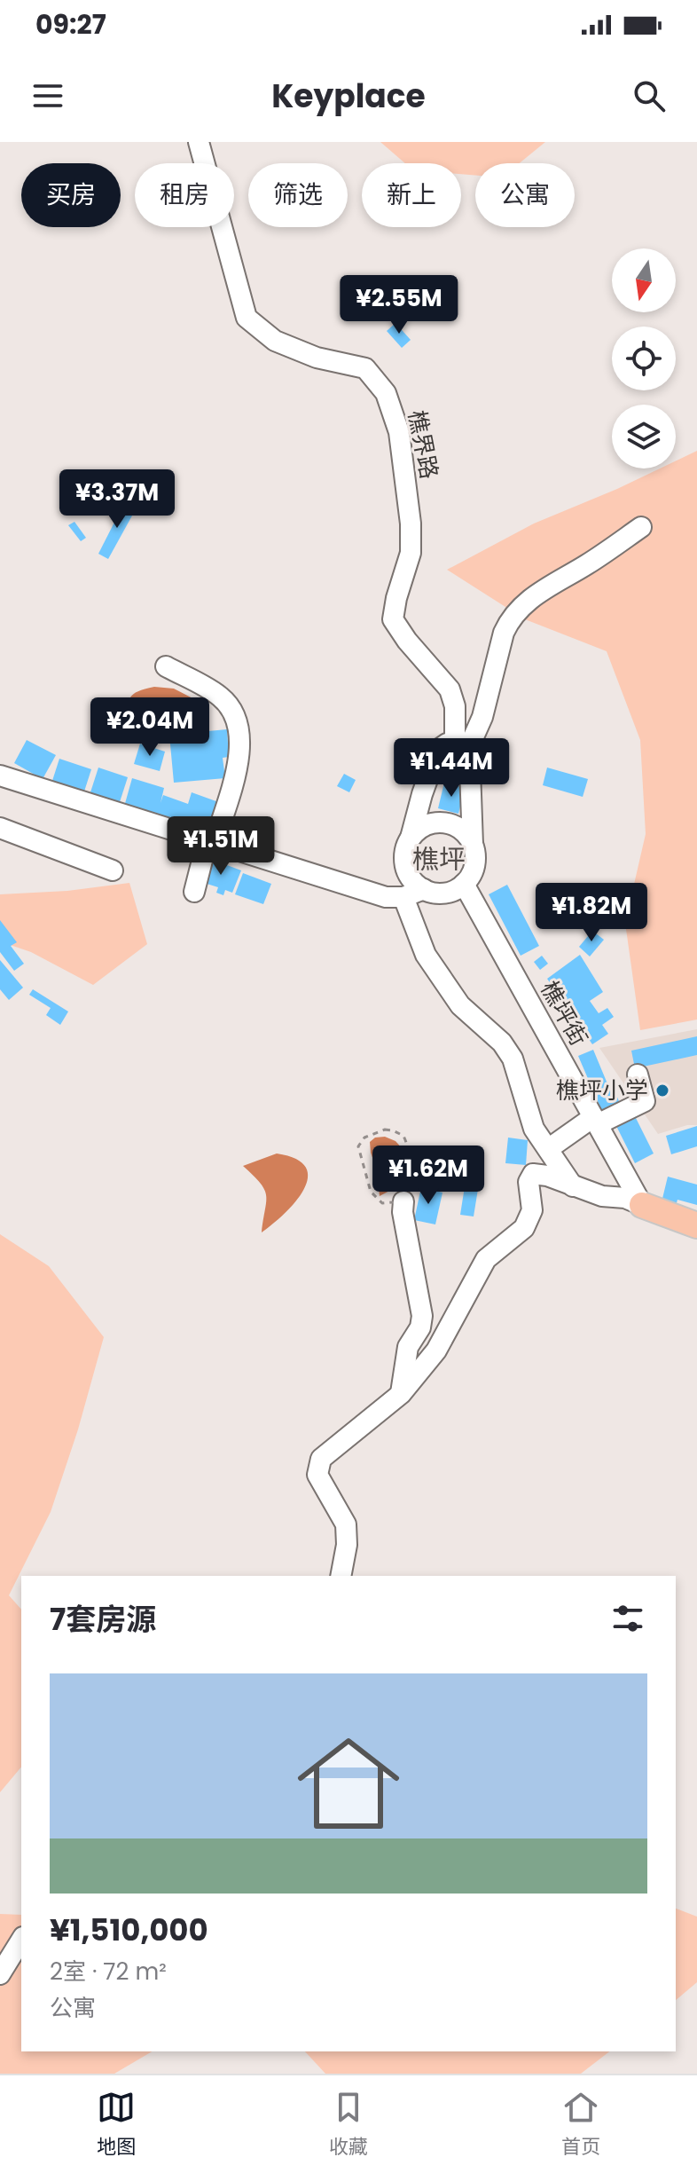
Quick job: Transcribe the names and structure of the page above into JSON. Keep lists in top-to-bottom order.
{
  "streets": {
    "street": ["樵界路", "樵坪街"]
  },
  "districts": ["樵坪"],
  "places": ["樵坪小学"],
  "north": "bottom",
  "page": {
    "status": "09:27",
    "header": "Keyplace",
    "chip": [
      "买房",
      "租房",
      "筛选",
      "新上",
      "公寓"
    ],
    "price": [
      "¥2.55M",
      "¥3.37M",
      "¥2.04M",
      "¥1.44M",
      "¥1.51M",
      "¥1.82M",
      "¥1.62M"
    ],
    "heading": "7套房源",
    "list": [
      {
        "name": "¥1,510,000",
        "note": "2室 · 72 m² · 公寓"
      }
    ],
    "tabs": ["地图", "收藏", "首页"]
  }
}
